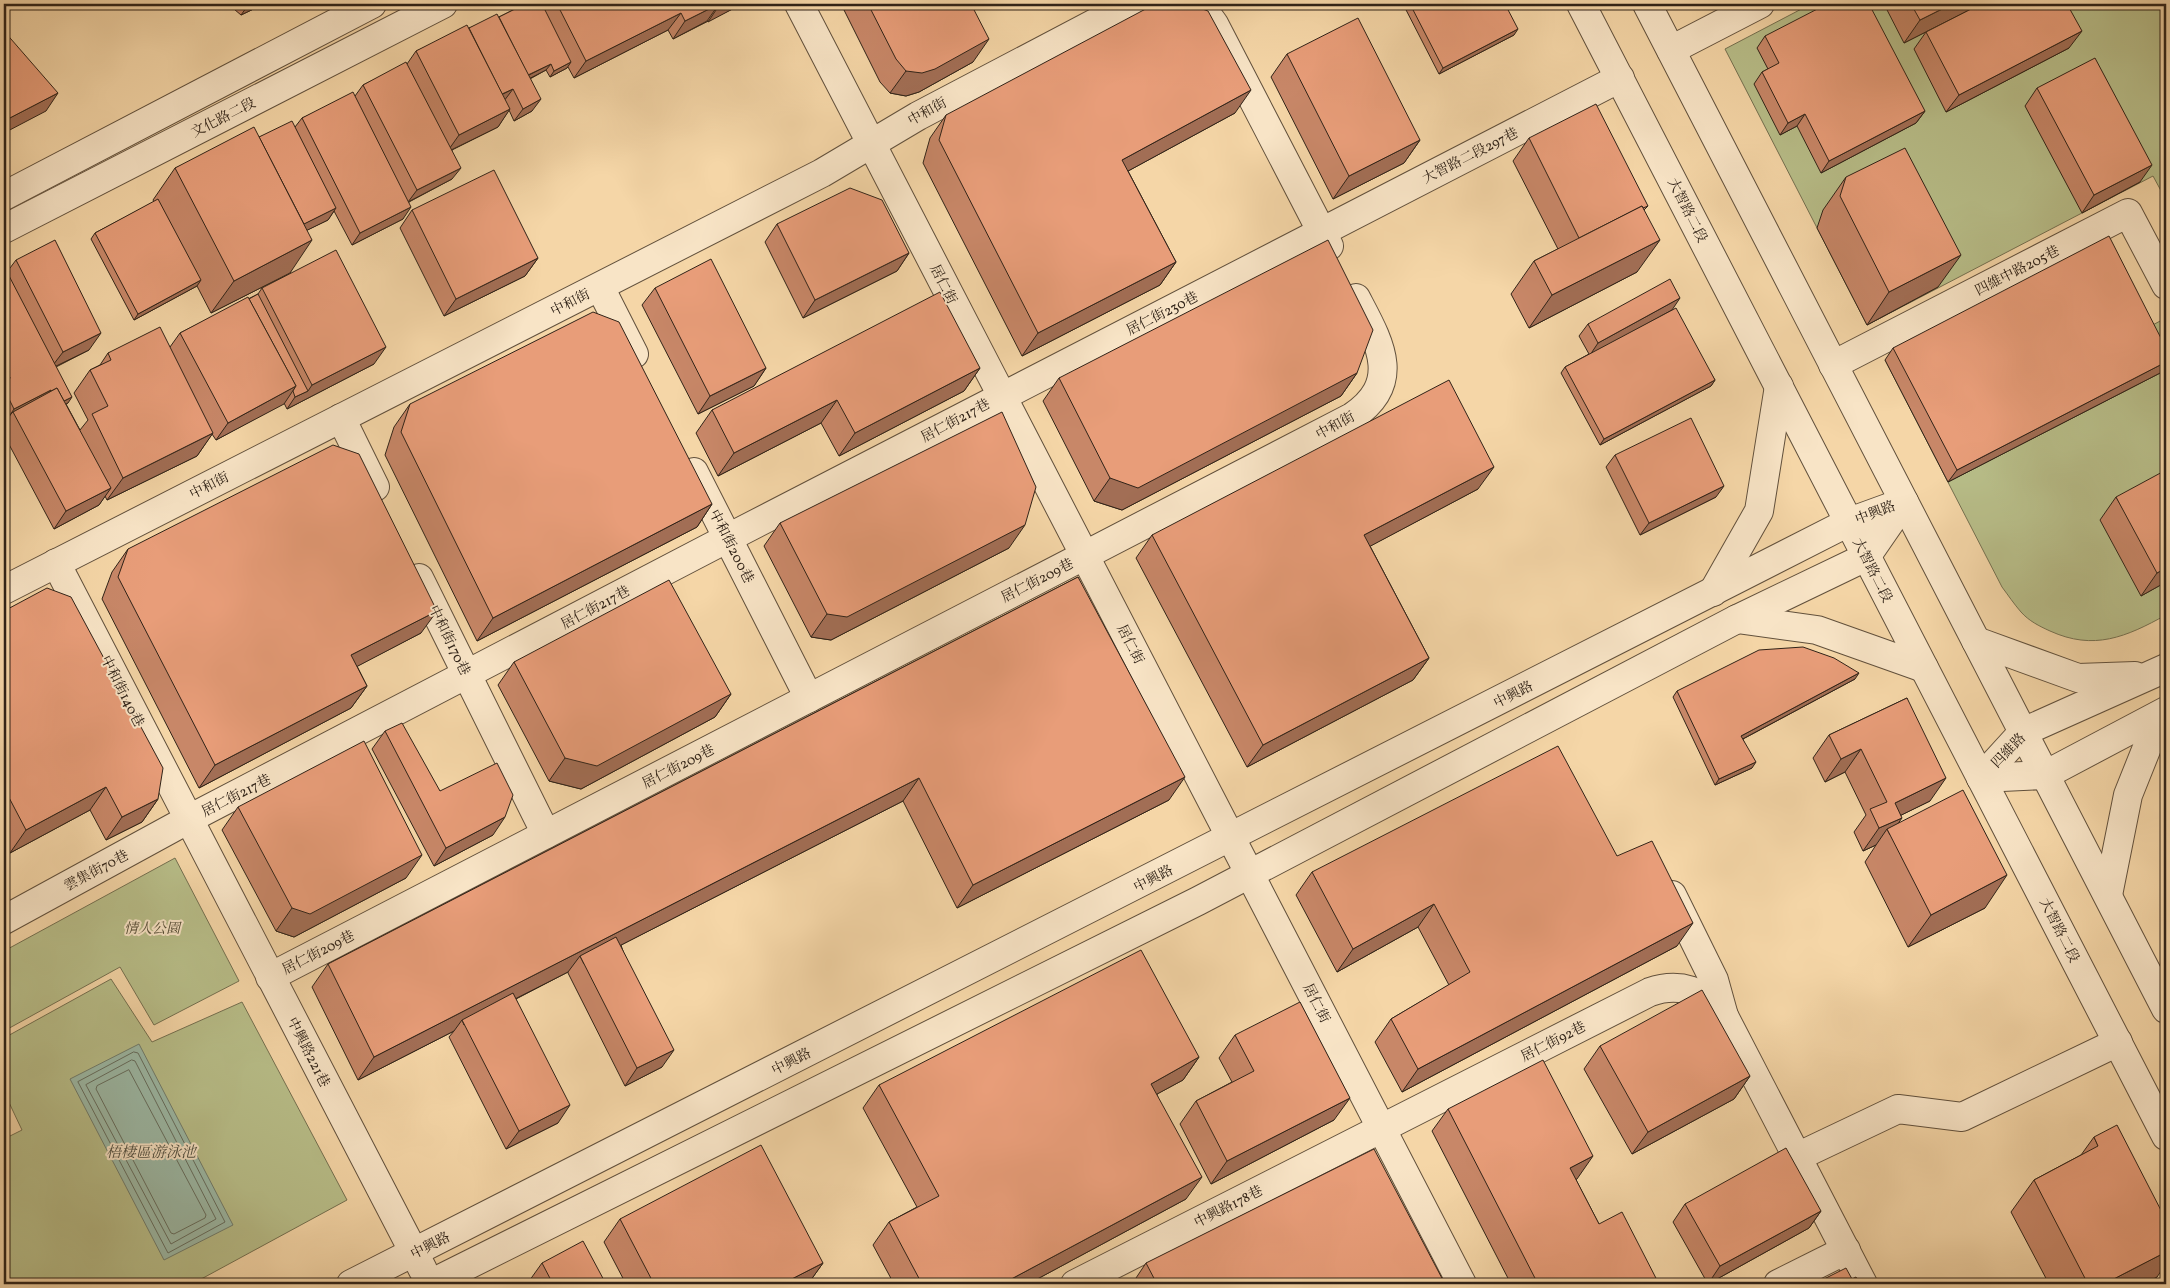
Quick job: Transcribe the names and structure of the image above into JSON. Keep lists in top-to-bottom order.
{
  "streets": {
    "street": [
      "中和街",
      "文化路二段",
      "大智路二段297巷",
      "大智路二段",
      "四維中路205巷",
      "居仁街",
      "居仁街230巷",
      "居仁街217巷",
      "中興路",
      "中和街200巷",
      "居仁街209巷",
      "中和街170巷",
      "中和街140巷",
      "四維路",
      "雲集街70巷",
      "居仁街92巷",
      "中興路221巷",
      "中興路178巷"
    ]
  },
  "crossings": [
    ["中和街", "大智路二段297巷"],
    ["中和街", "居仁街"],
    ["中和街", "居仁街230巷"],
    ["中和街", "居仁街209巷"],
    ["中和街", "中和街140巷"],
    ["大智路二段297巷", "大智路二段"],
    ["大智路二段297巷", "居仁街230巷"],
    ["大智路二段", "中興路"],
    ["大智路二段", "四維路"],
    ["居仁街", "居仁街230巷"],
    ["居仁街", "居仁街217巷"],
    ["居仁街", "中興路"],
    ["居仁街", "居仁街209巷"],
    ["居仁街", "居仁街92巷"],
    ["居仁街", "中興路178巷"],
    ["居仁街230巷", "居仁街217巷"],
    ["居仁街217巷", "中和街200巷"],
    ["居仁街217巷", "中和街170巷"],
    ["居仁街217巷", "中和街140巷"],
    ["居仁街217巷", "雲集街70巷"],
    ["居仁街217巷", "中興路221巷"],
    ["中興路", "中興路221巷"],
    ["中和街200巷", "居仁街209巷"],
    ["居仁街209巷", "中和街170巷"],
    ["居仁街209巷", "中興路221巷"],
    ["中和街140巷", "雲集街70巷"],
    ["中和街140巷", "中興路221巷"],
    ["雲集街70巷", "中興路221巷"],
    ["居仁街92巷", "中興路178巷"]
  ],
  "water": ["梧棲區游泳池"],
  "parks": ["情人公園"]
}
